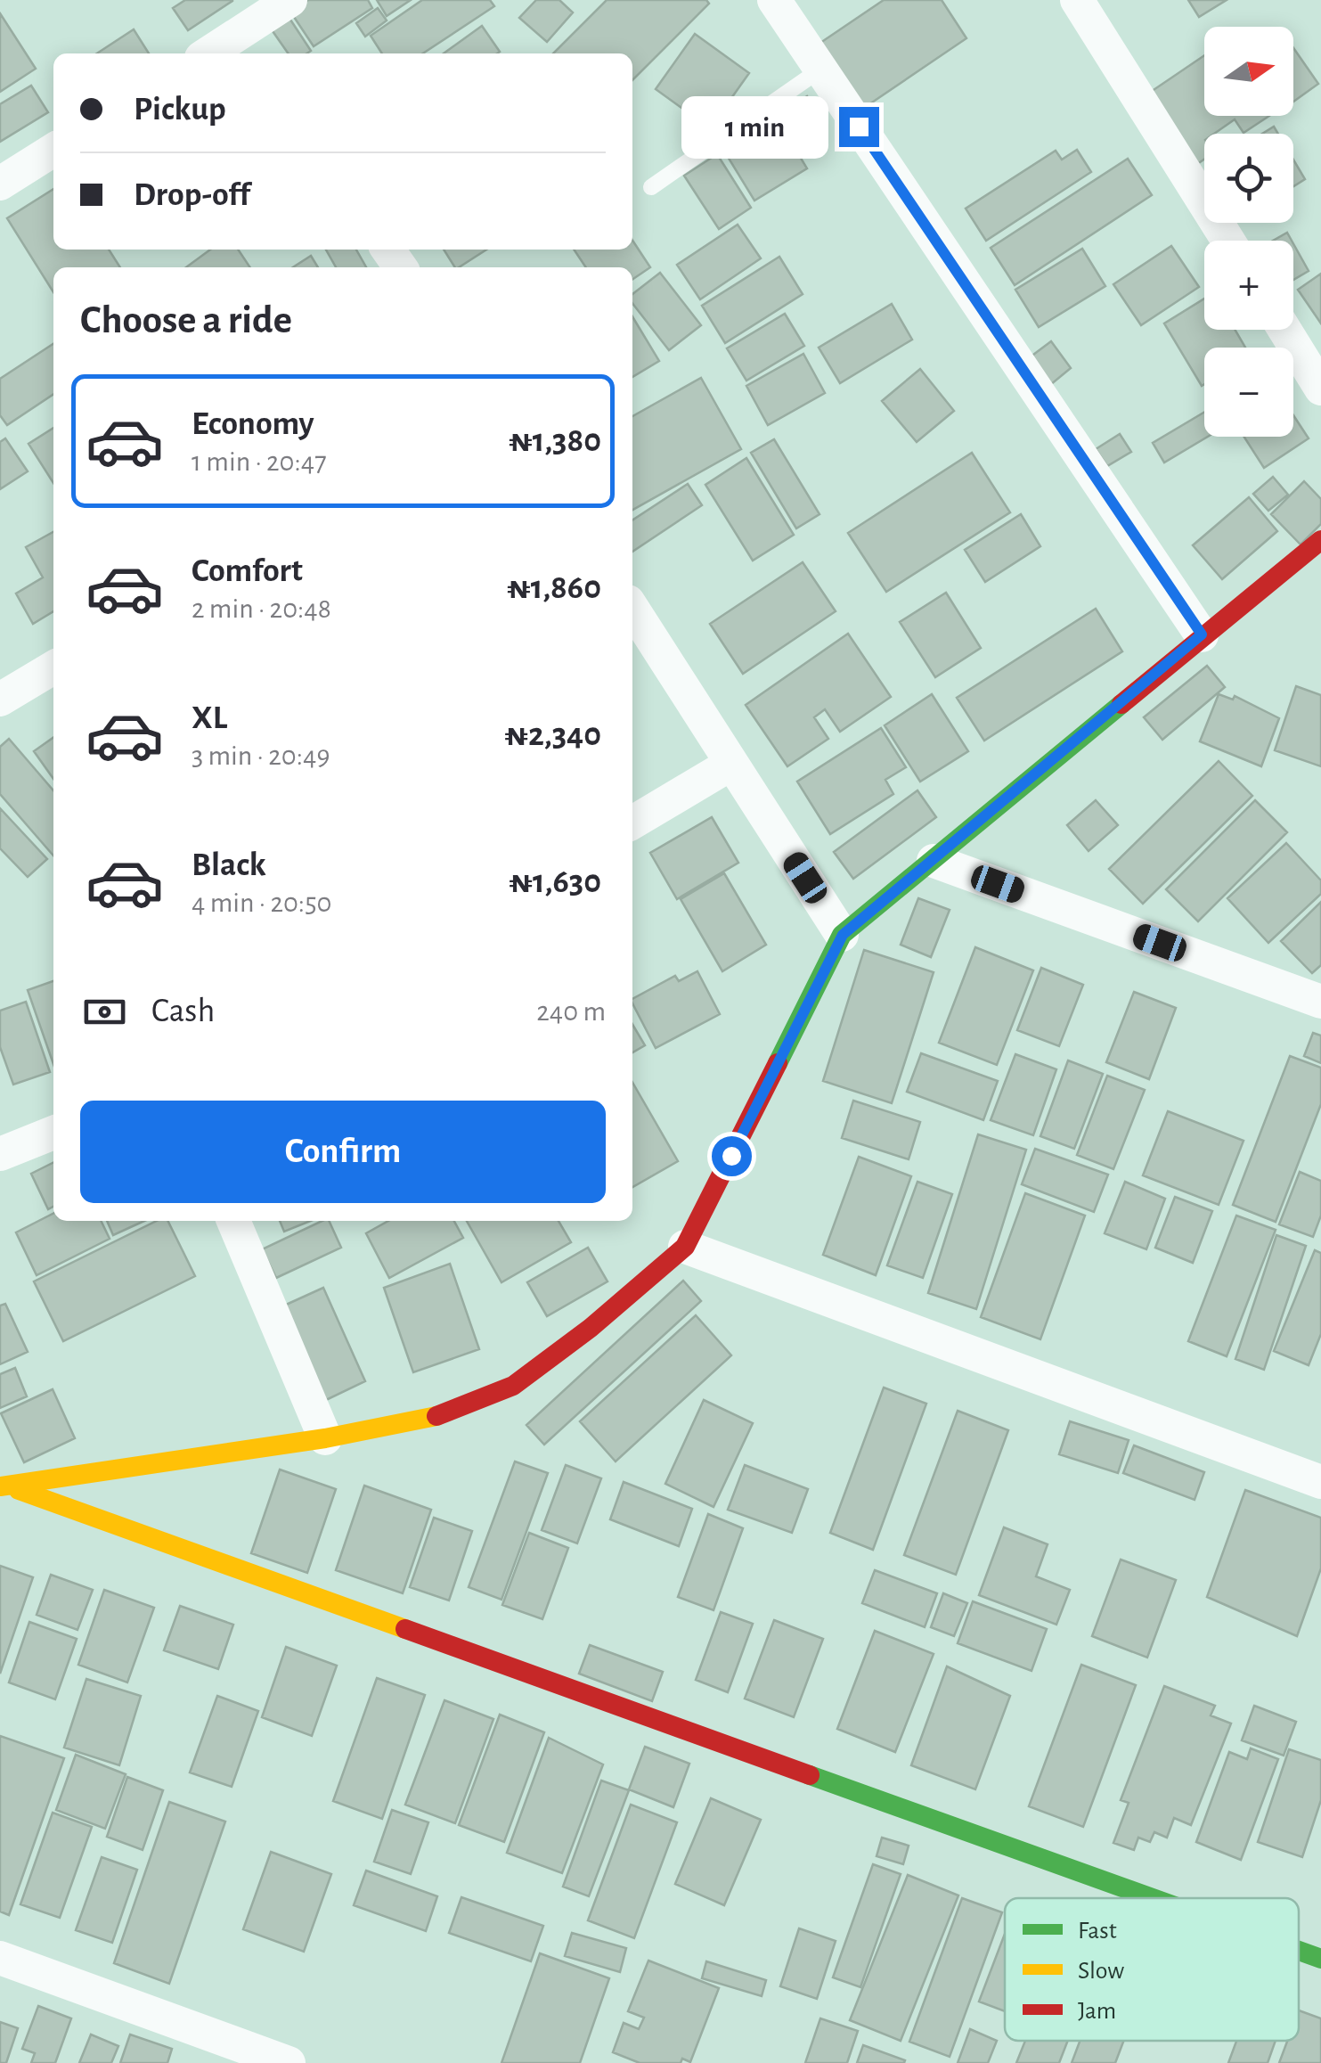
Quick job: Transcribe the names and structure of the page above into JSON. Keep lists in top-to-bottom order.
{
  "legend": ["Fast", "Slow", "Jam"],
  "north": "right",
  "page": {
    "map_buttons": ["+", "−"],
    "banner": ["Pickup", "Drop-off"],
    "bubble": "1 min",
    "heading": "Choose a ride",
    "list": [
      {
        "name": "Economy",
        "note": "1 min · 20:47",
        "value": "₦1,380"
      },
      {
        "name": "Comfort",
        "note": "2 min · 20:48",
        "value": "₦1,860"
      },
      {
        "name": "XL",
        "note": "3 min · 20:49",
        "value": "₦2,340"
      },
      {
        "name": "Black",
        "note": "4 min · 20:50",
        "value": "₦1,630"
      }
    ],
    "pay": ["Cash", "240 m"],
    "buttons": "Confirm"
  }
}
